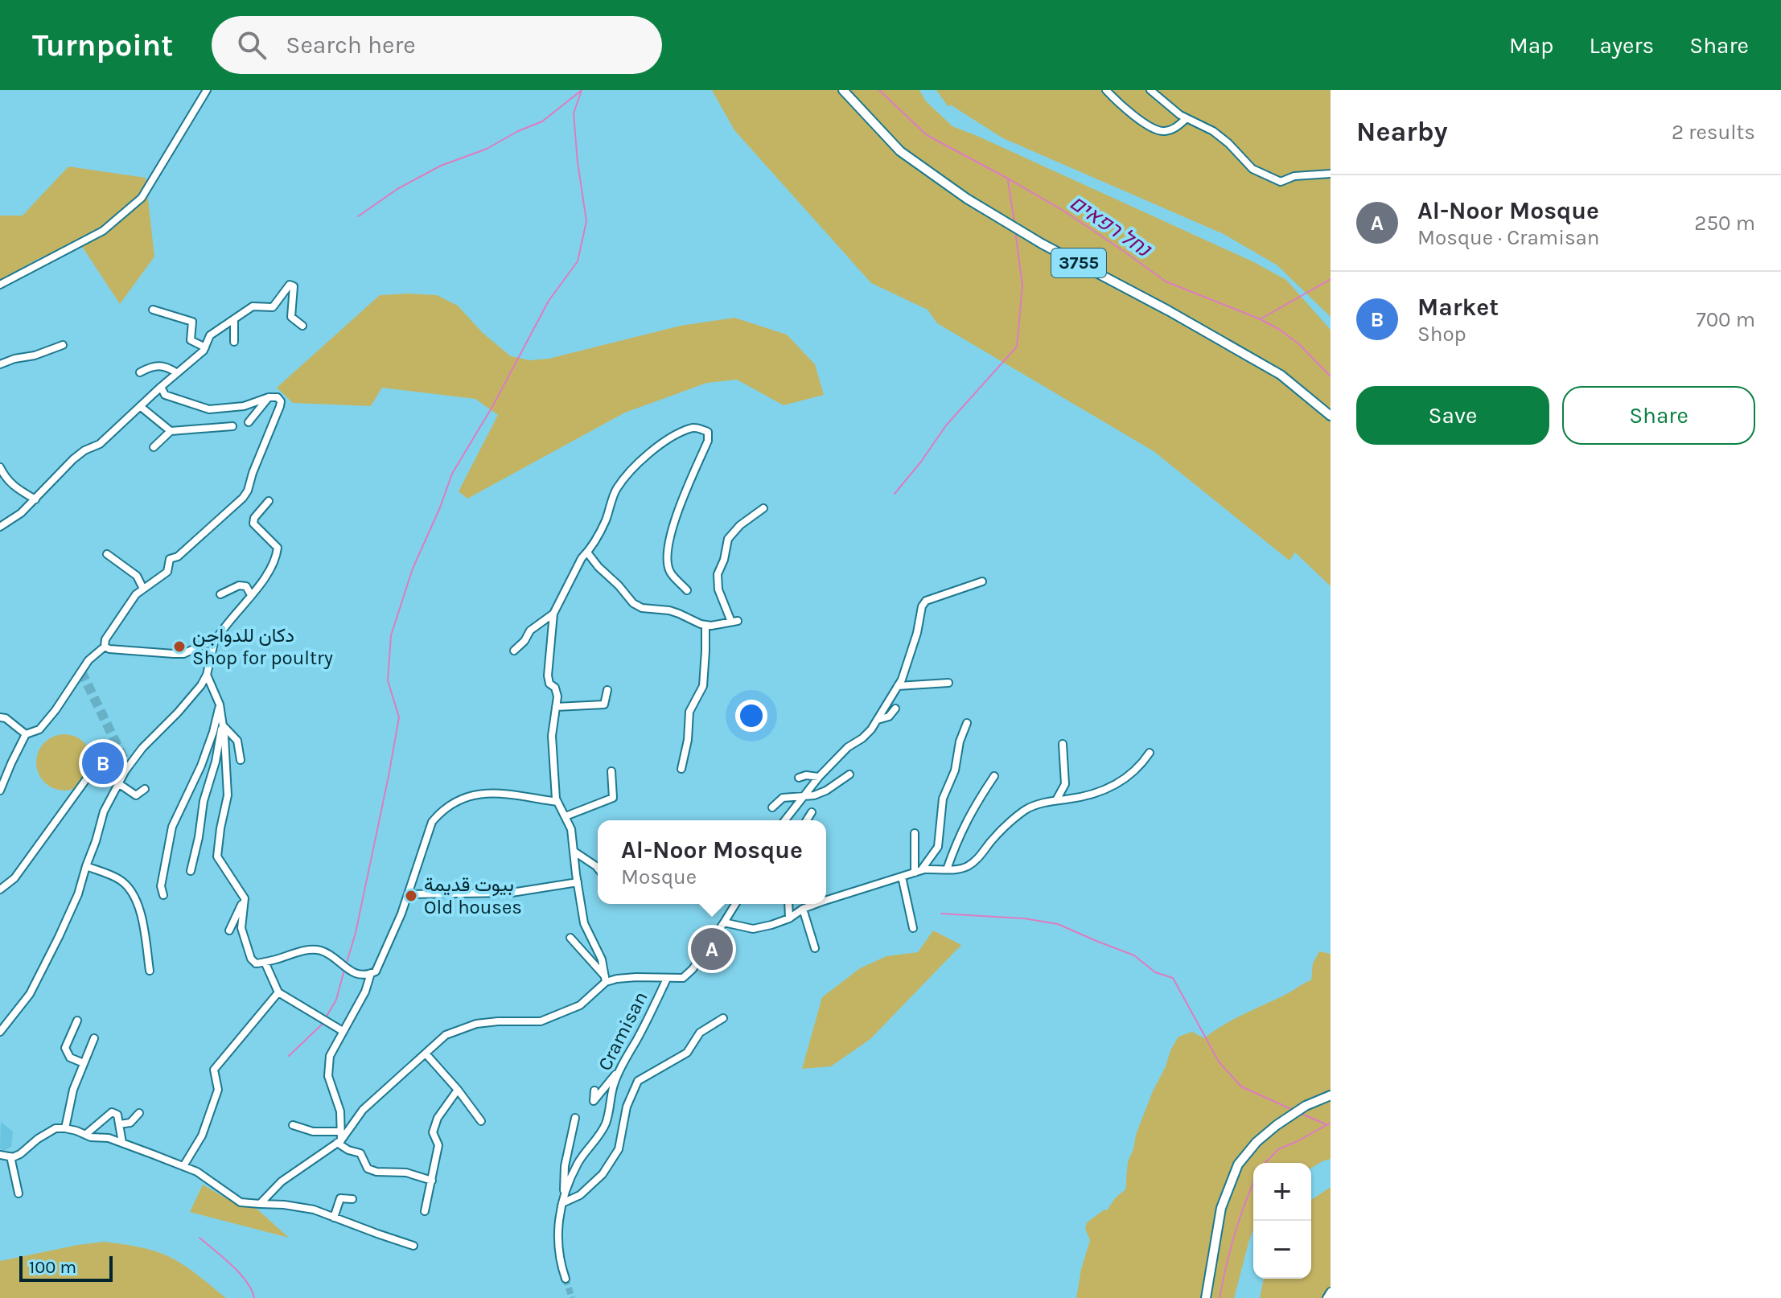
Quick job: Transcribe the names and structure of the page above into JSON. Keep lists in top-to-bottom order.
{
  "streets": {
    "main road": ["3755"],
    "street": ["Cramisan"]
  },
  "water": ["נחל רפאים"],
  "places": ["دكان للدواجن Shop for poultry", "بيوت قديمة Old houses"],
  "scale_bar": "100 m",
  "page": {
    "header": "Turnpoint",
    "search": "Search here",
    "nav": ["Map", "Layers", "Share"],
    "heading": ["Nearby", "2 results"],
    "list": [
      {
        "mark": "A",
        "name": "Al-Noor Mosque",
        "note": "Mosque · Cramisan",
        "value": "250 m"
      },
      {
        "mark": "B",
        "name": "Market",
        "note": "Shop",
        "value": "700 m"
      }
    ],
    "buttons": ["Save", "Share"],
    "pins": ["B", "A"],
    "popup": ["Al-Noor Mosque", "Mosque"],
    "map_buttons": ["+", "−"],
    "scale": "100 m"
  }
}
